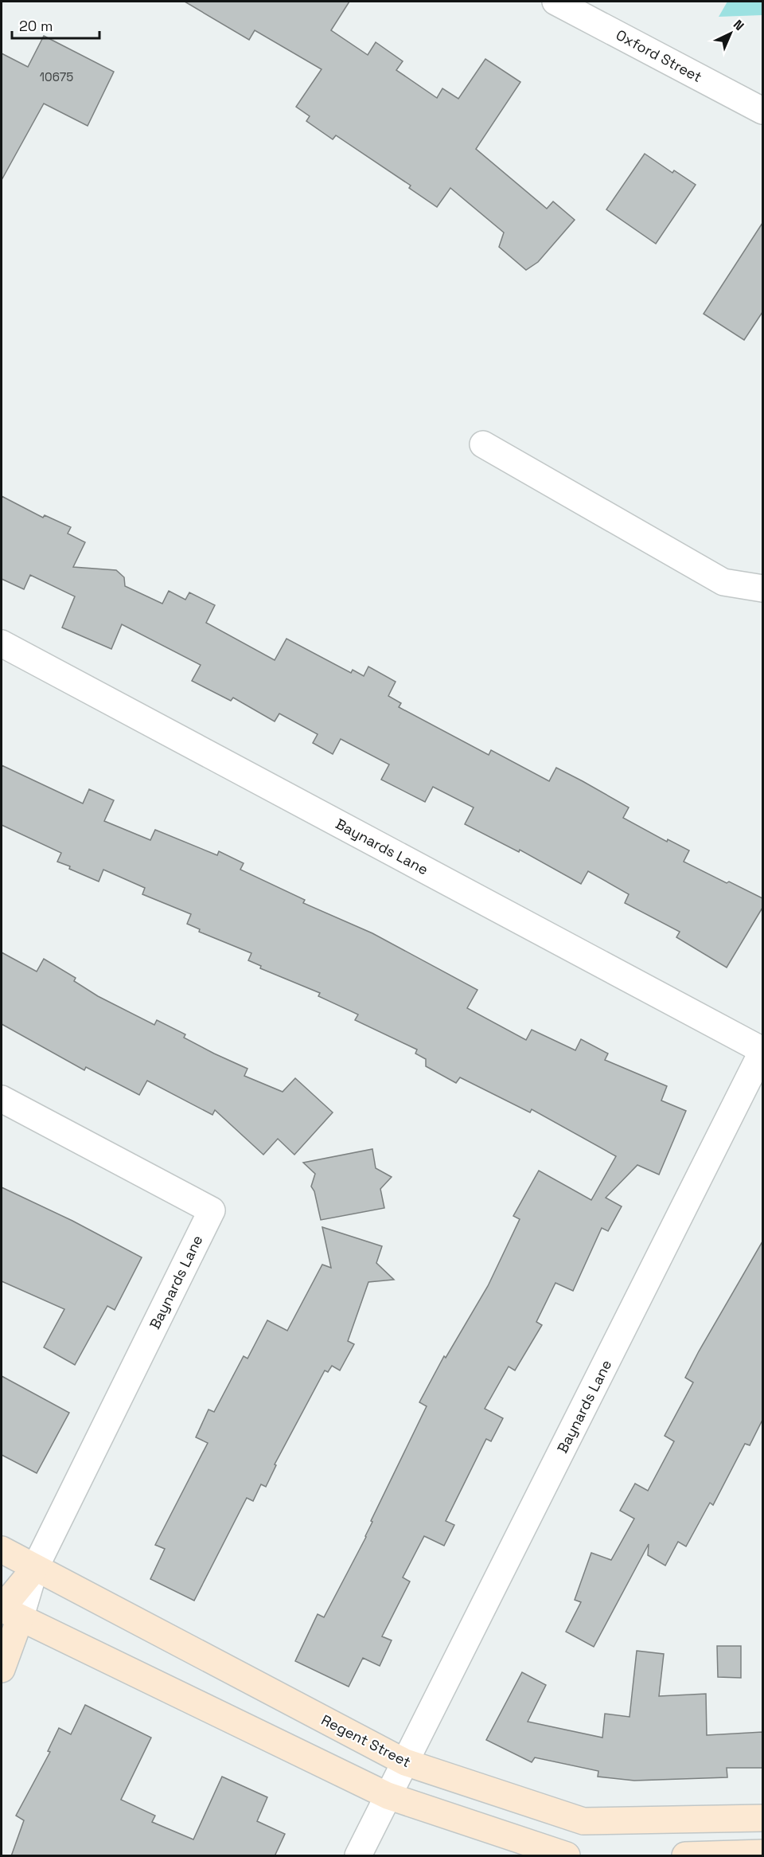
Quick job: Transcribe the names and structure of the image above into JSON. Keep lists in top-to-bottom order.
{
  "streets": {
    "street": ["Oxford Street", "Baynards Lane", "Regent Street"]
  },
  "crossings": [
    ["Baynards Lane", "Regent Street"]
  ],
  "house_numbers": ["10675"],
  "scale_bar": "20 m",
  "north": "top right"
}
